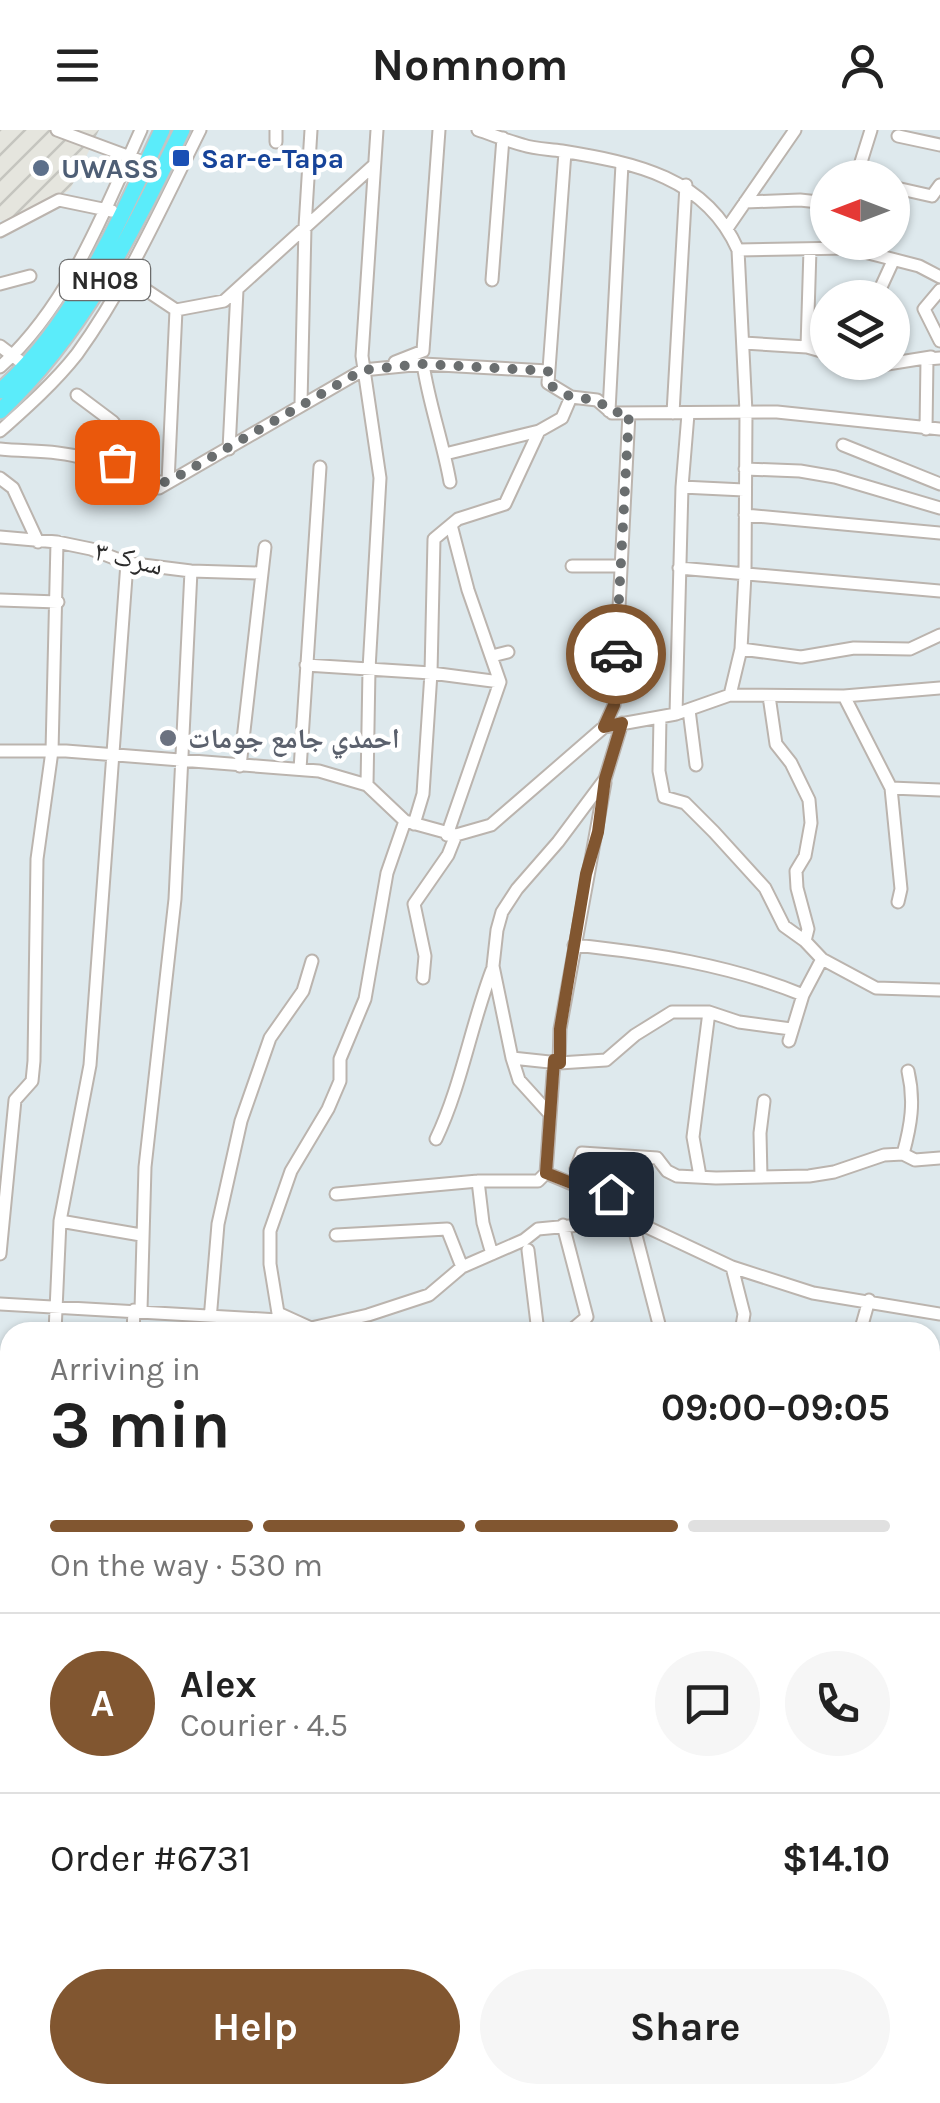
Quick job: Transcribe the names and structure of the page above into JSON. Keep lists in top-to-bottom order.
{
  "streets": {
    "highway": ["NH08"],
    "street": ["سرک ۳"]
  },
  "places": {
    "transit": ["Sar-e-Tapa"],
    "other": ["UWASS", "احمدي جامع جومات"]
  },
  "north": "left",
  "page": {
    "header": "Nomnom",
    "heading": ["3 min", "Arriving in", "09:00–09:05"],
    "panel": [
      "Alex",
      "Courier · 4.5",
      "Order #6731",
      "$14.10"
    ],
    "bar": "On the way · 530 m",
    "round": "A",
    "buttons": ["Help", "Share"]
  }
}
